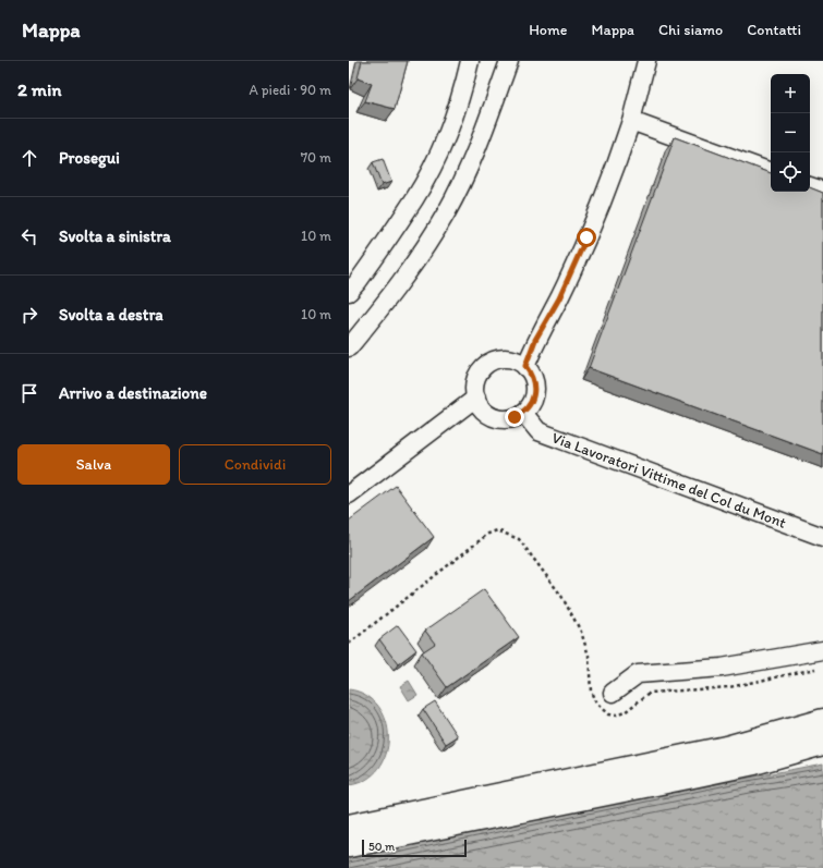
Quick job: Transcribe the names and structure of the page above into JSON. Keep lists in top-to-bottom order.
{
  "streets": {
    "street": ["Via Lavoratori Vittime del Col du Mont"]
  },
  "scale_bar": "50 m",
  "page": {
    "header": "Mappa",
    "nav": [
      "Home",
      "Mappa",
      "Chi siamo",
      "Contatti"
    ],
    "heading": ["2 min", "A piedi · 90 m"],
    "map_buttons": ["+", "−"],
    "list": [
      ["Prosegui", "70 m"],
      ["Svolta a sinistra", "10 m"],
      ["Svolta a destra", "10 m"],
      "Arrivo a destinazione"
    ],
    "buttons": ["Salva", "Condividi"],
    "scale": "50 m"
  }
}
